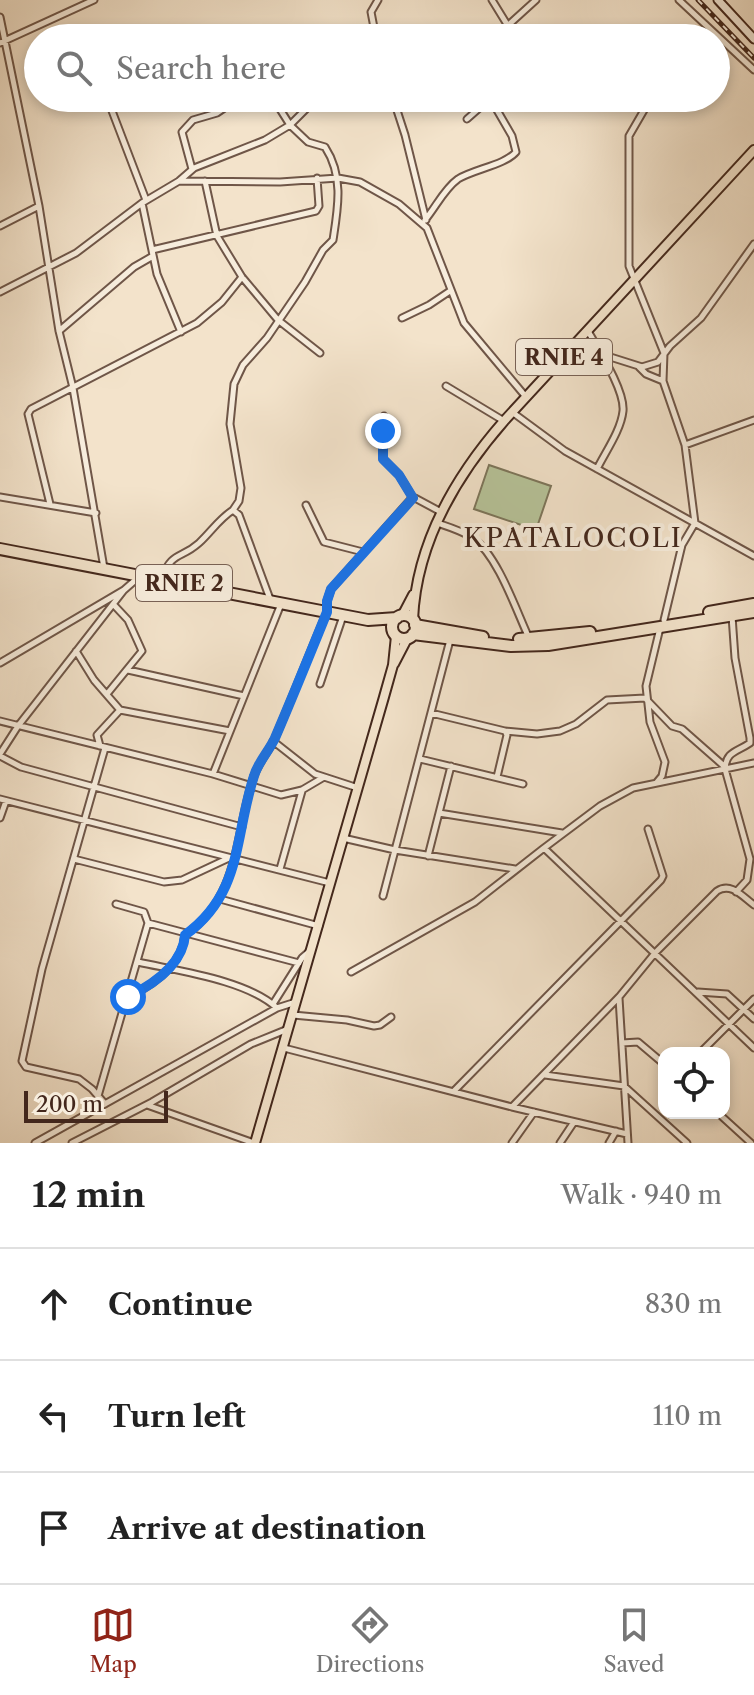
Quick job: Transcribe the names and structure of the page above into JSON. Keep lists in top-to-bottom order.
{
  "streets": {
    "highway": ["RNIE 2"],
    "main road": ["RNIE 4"]
  },
  "districts": ["KPATALOCOLI"],
  "scale_bar": "200 m",
  "page": {
    "search": "Search here",
    "scale": "200 m",
    "heading": ["12 min", "Walk · 940 m"],
    "list": [
      ["Continue", "830 m"],
      ["Turn left", "110 m"],
      "Arrive at destination"
    ],
    "nav": ["Map", "Directions", "Saved"]
  }
}
